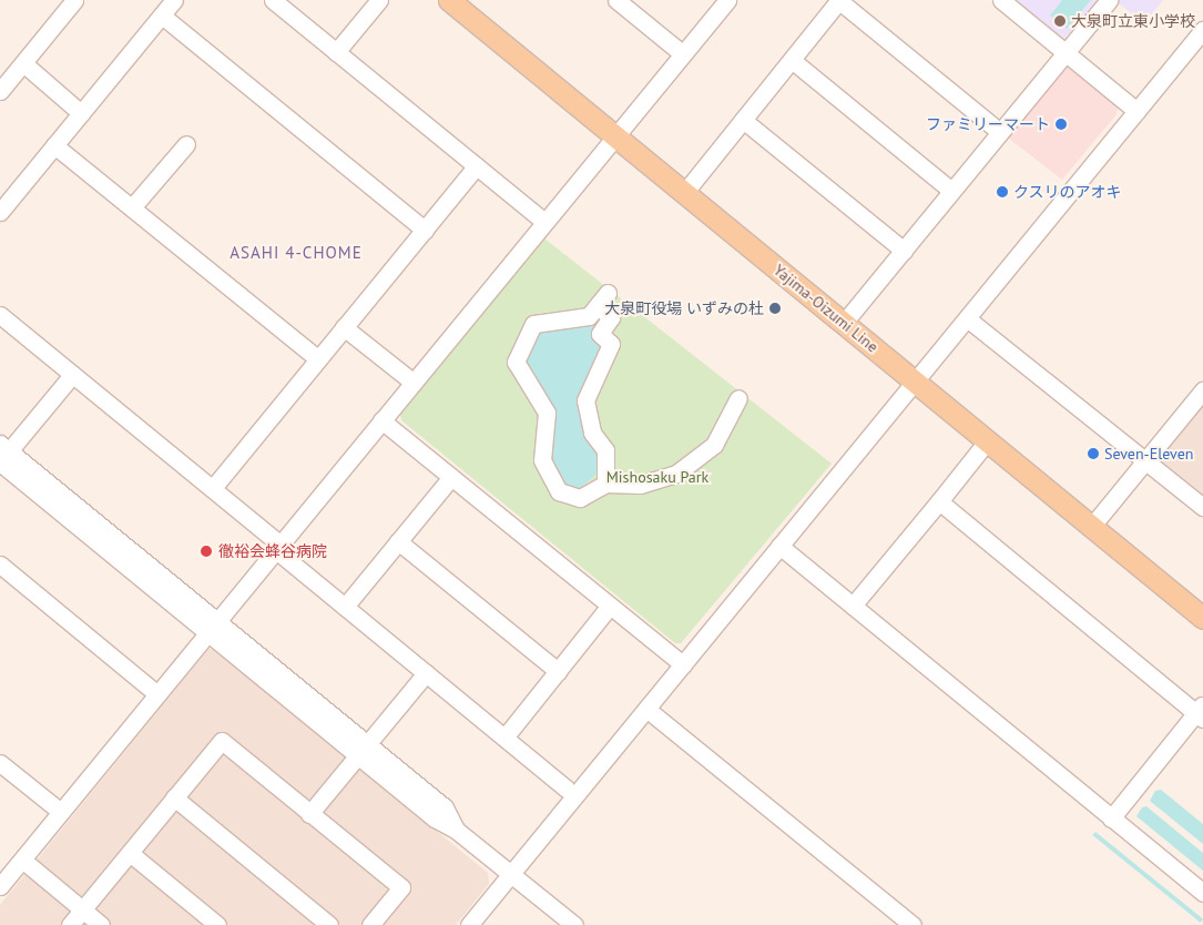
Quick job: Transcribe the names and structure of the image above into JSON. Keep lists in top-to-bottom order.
{
  "streets": {
    "main road": ["Yajima-Oizumi Line"]
  },
  "districts": ["ASAHI 4-CHOME"],
  "parks": ["Mishosaku Park"],
  "places": [
    "大泉町立東小学校",
    "ファミリーマート",
    "クスリのアオキ",
    "大泉町役場 いずみの杜",
    "Seven-Eleven",
    "徹裕会蜂谷病院"
  ]
}
